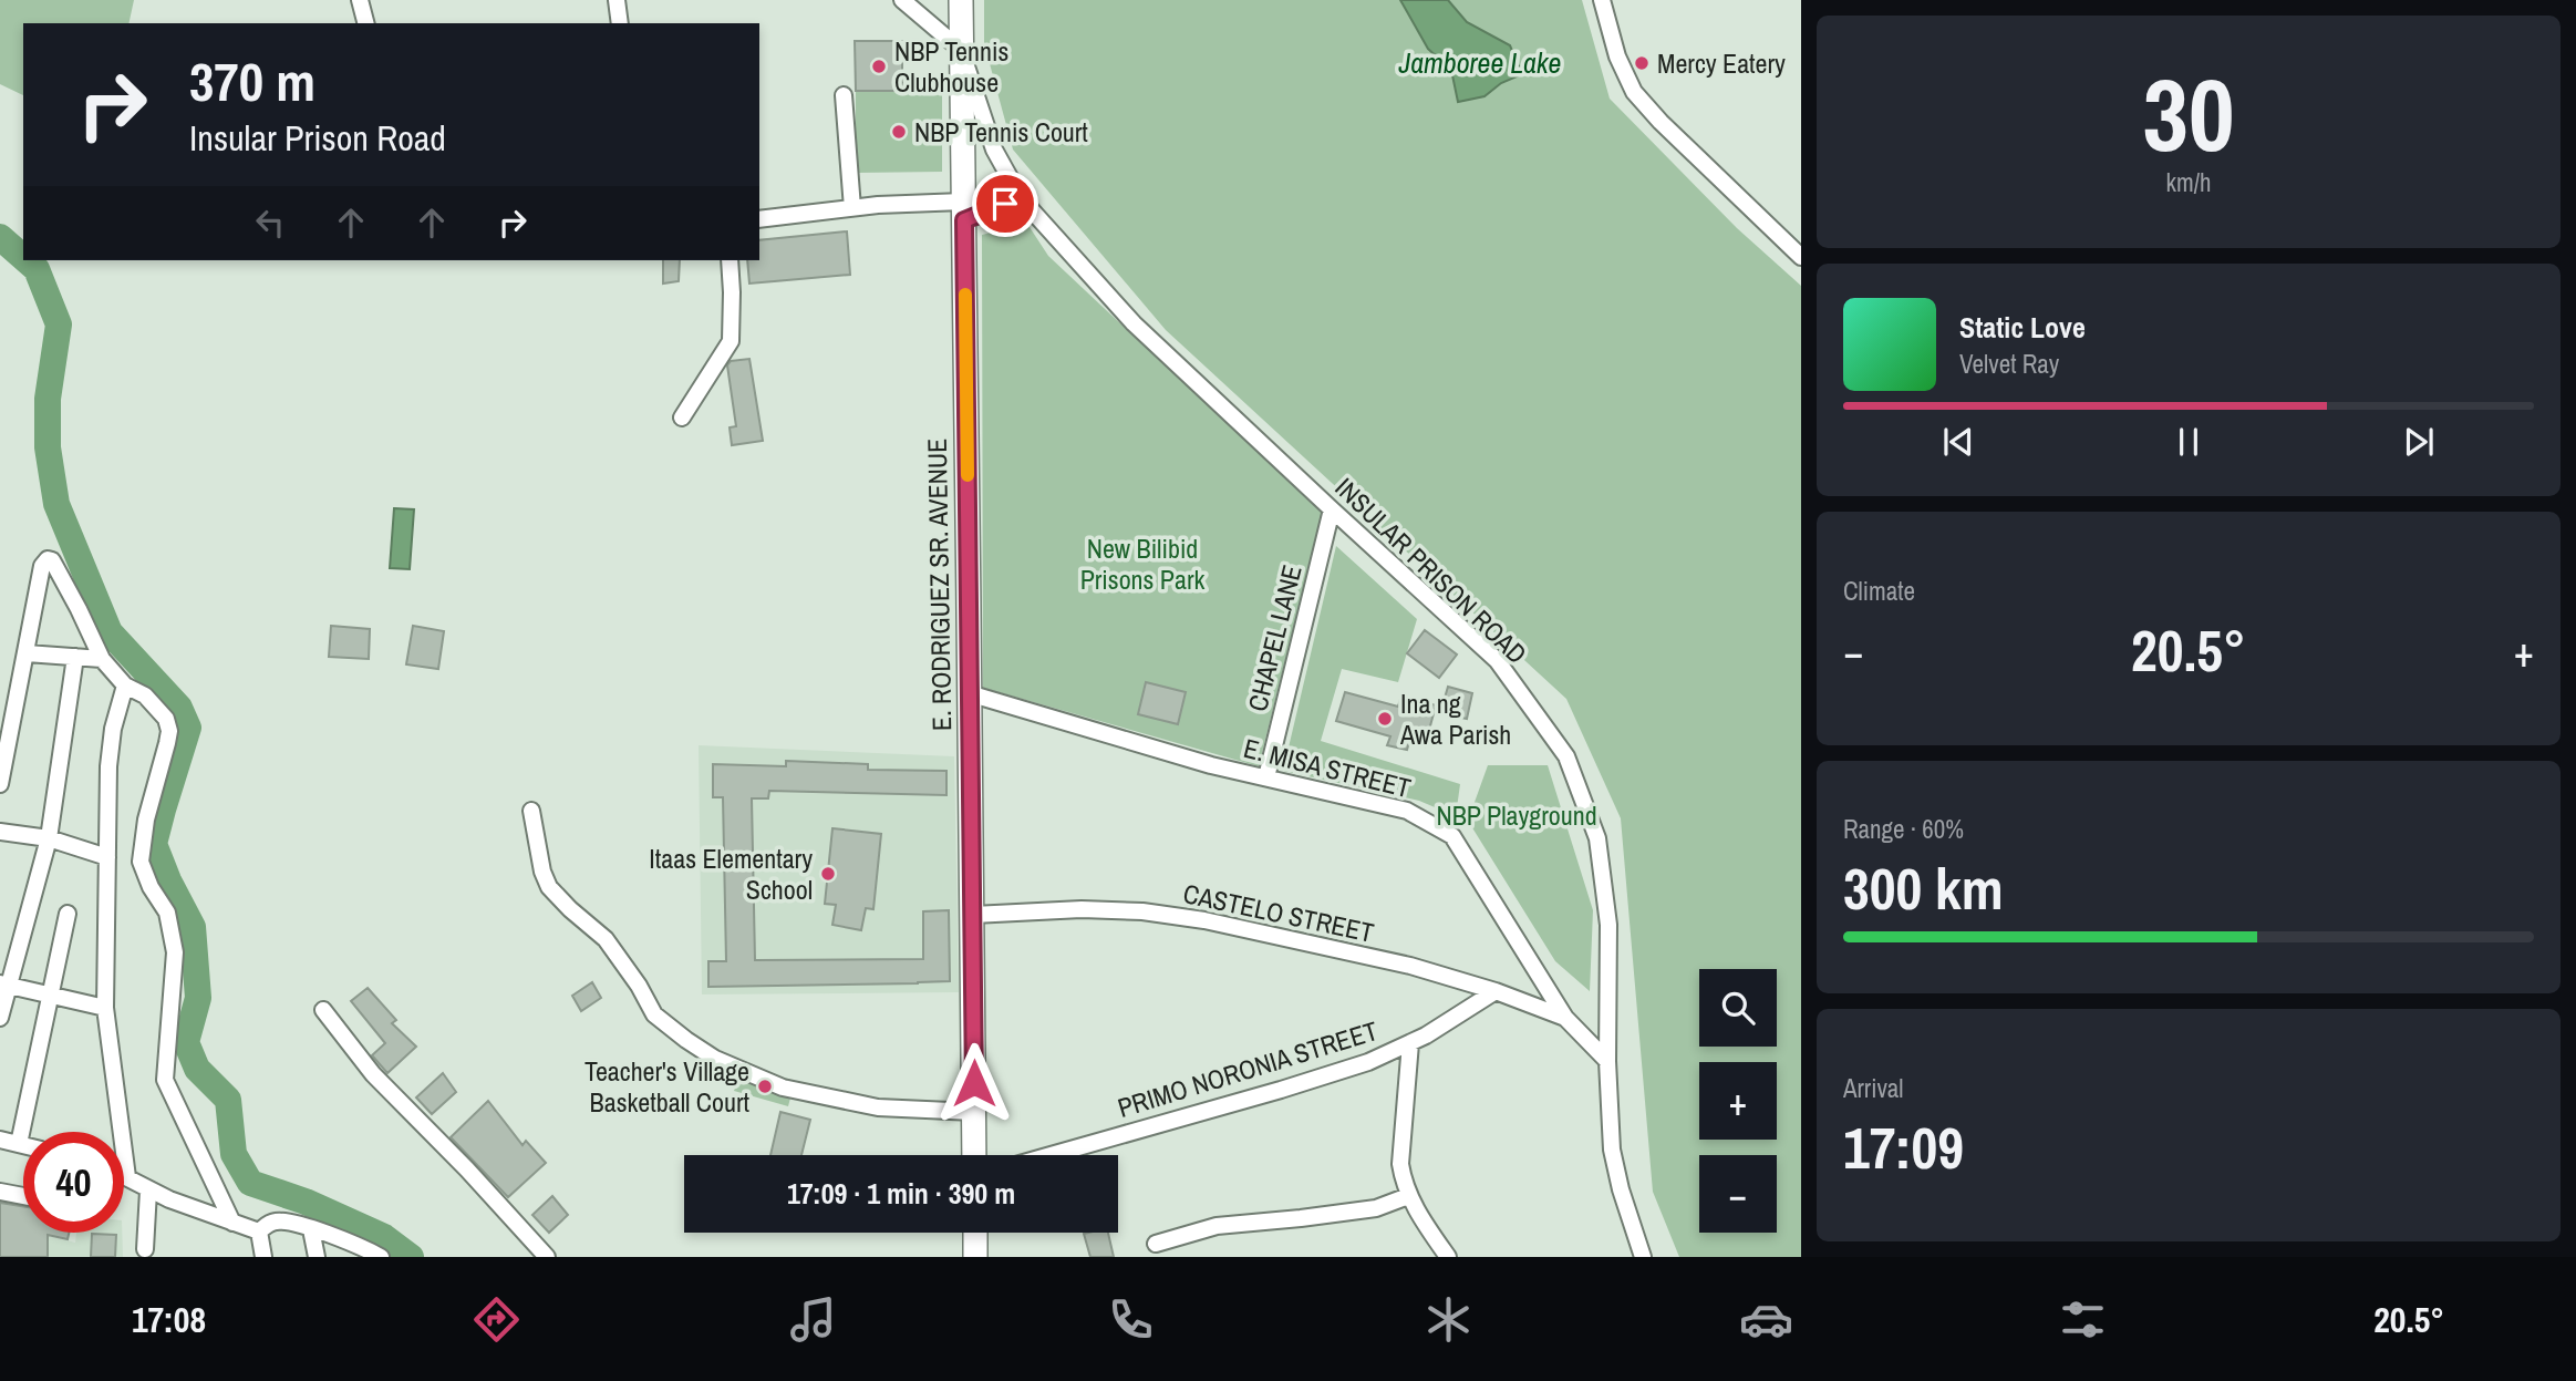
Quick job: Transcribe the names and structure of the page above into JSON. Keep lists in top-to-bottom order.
{
  "streets": {
    "street": [
      "INSULAR PRISON ROAD",
      "E. RODRIGUEZ SR. AVENUE",
      "CHAPEL LANE",
      "E. MISA STREET",
      "CASTELO STREET",
      "PRIMO NORONIA STREET"
    ]
  },
  "crossings": [
    ["INSULAR PRISON ROAD", "E. RODRIGUEZ SR. AVENUE"],
    ["INSULAR PRISON ROAD", "CHAPEL LANE"],
    ["INSULAR PRISON ROAD", "E. MISA STREET"],
    ["E. RODRIGUEZ SR. AVENUE", "E. MISA STREET"],
    ["E. RODRIGUEZ SR. AVENUE", "CASTELO STREET"],
    ["CHAPEL LANE", "E. MISA STREET"],
    ["E. MISA STREET", "CASTELO STREET"],
    ["CASTELO STREET", "PRIMO NORONIA STREET"]
  ],
  "water": ["Jamboree Lake"],
  "parks": ["New Bilibid Prisons Park", "NBP Playground"],
  "places": [
    "Mercy Eatery",
    "NBP Tennis Clubhouse",
    "NBP Tennis Court",
    "Ina ng Awa Parish",
    "Itaas Elementary School",
    "Teacher's Village Basketball Court"
  ],
  "page": {
    "tile": [
      ["30", "km/h"],
      "Climate",
      ["Range · 60%", "300 km"],
      ["Arrival", "17:09"]
    ],
    "turn": ["370 m", "Insular Prison Road"],
    "song": ["Static Love", "Velvet Ray"],
    "heat": ["−", "20.5°", "+"],
    "map_buttons": ["+", "−"],
    "limit": "40",
    "trip": "17:09 · 1 min · 390 m",
    "tabs": ["17:08", "20.5°"]
  }
}
